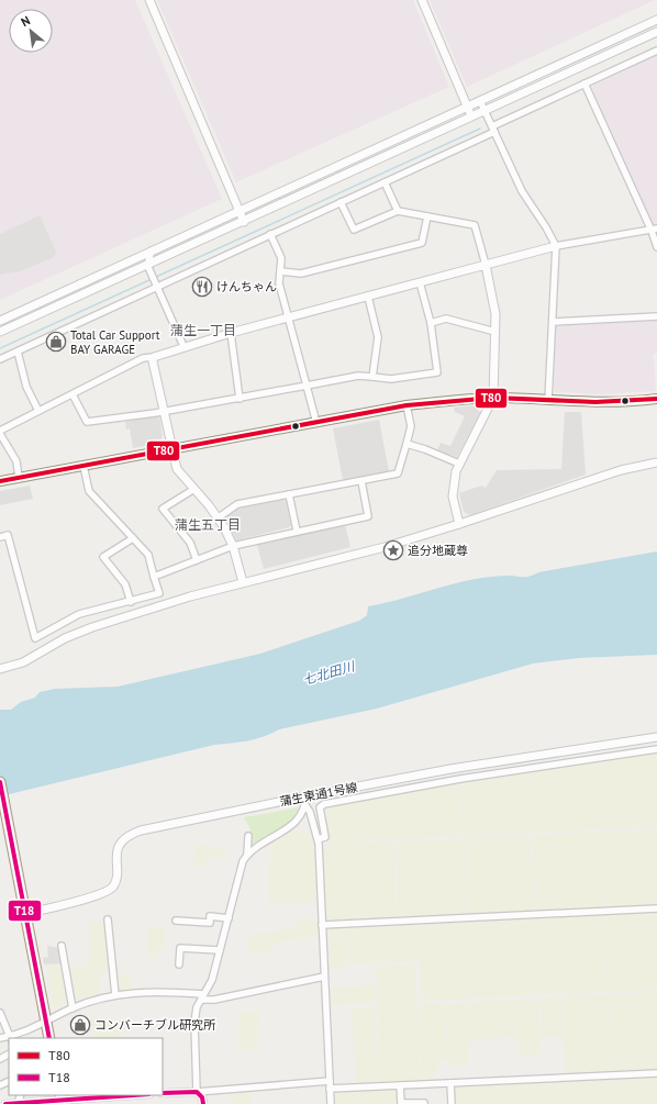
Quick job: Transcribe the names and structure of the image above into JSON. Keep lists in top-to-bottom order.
{
  "streets": {
    "street": ["蒲生東通1号線"]
  },
  "districts": ["蒲生一丁目", "蒲生五丁目"],
  "water": ["七北田川"],
  "places": {
    "restaurant": ["けんちゃん"],
    "shop": ["Total Car Support BAY GARAGE", "コンバーチブル研究所"],
    "place": ["追分地蔵尊"]
  },
  "lines": ["transit line T80", "transit line T18"],
  "legend": ["T80", "T18"],
  "north": "top left"
}
